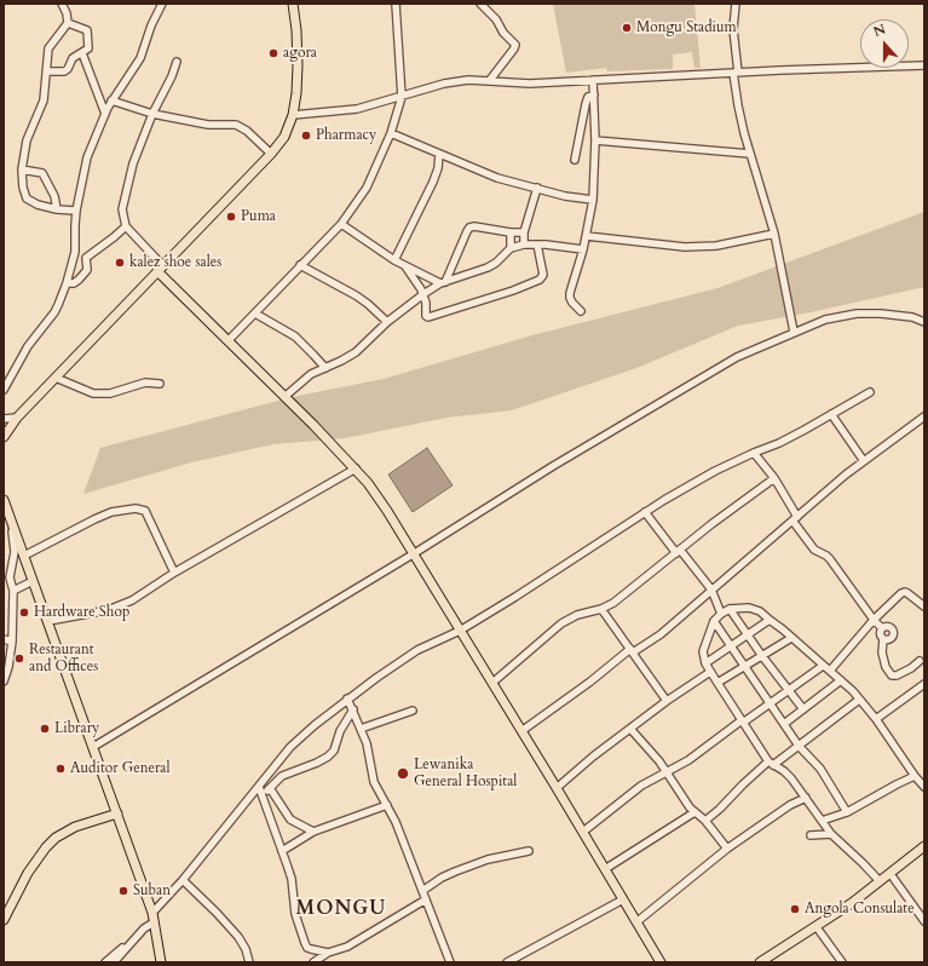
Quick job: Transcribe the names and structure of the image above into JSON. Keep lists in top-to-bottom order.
{
  "districts": ["MONGU"],
  "places": [
    "Mongu Stadium",
    "agora",
    "Pharmacy",
    "Puma",
    "kalez shoe sales",
    "Hardware Shop",
    "Restaurant and Offices",
    "Library",
    "Auditor General",
    "Lewanika General Hospital",
    "Suban",
    "Angola Consulate"
  ],
  "north": "top"
}
